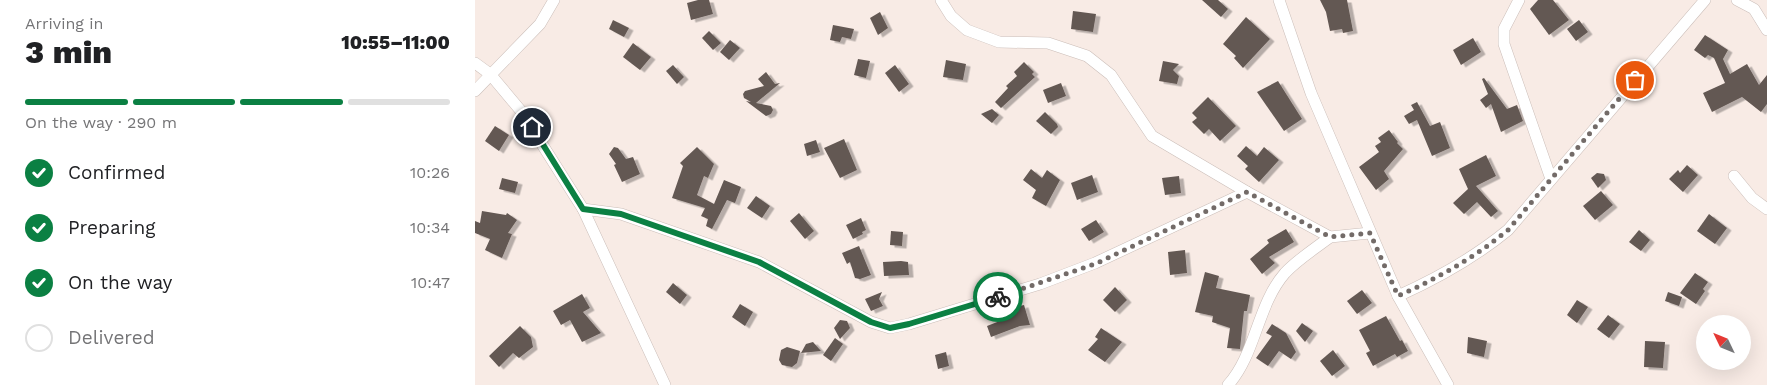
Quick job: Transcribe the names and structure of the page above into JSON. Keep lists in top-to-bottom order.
{
  "north": "top left",
  "page": {
    "heading": ["3 min", "Arriving in", "10:55–11:00"],
    "bar": "On the way · 290 m",
    "list": [
      ["Confirmed", "10:26"],
      ["Preparing", "10:34"],
      ["On the way", "10:47"],
      "Delivered"
    ]
  }
}
